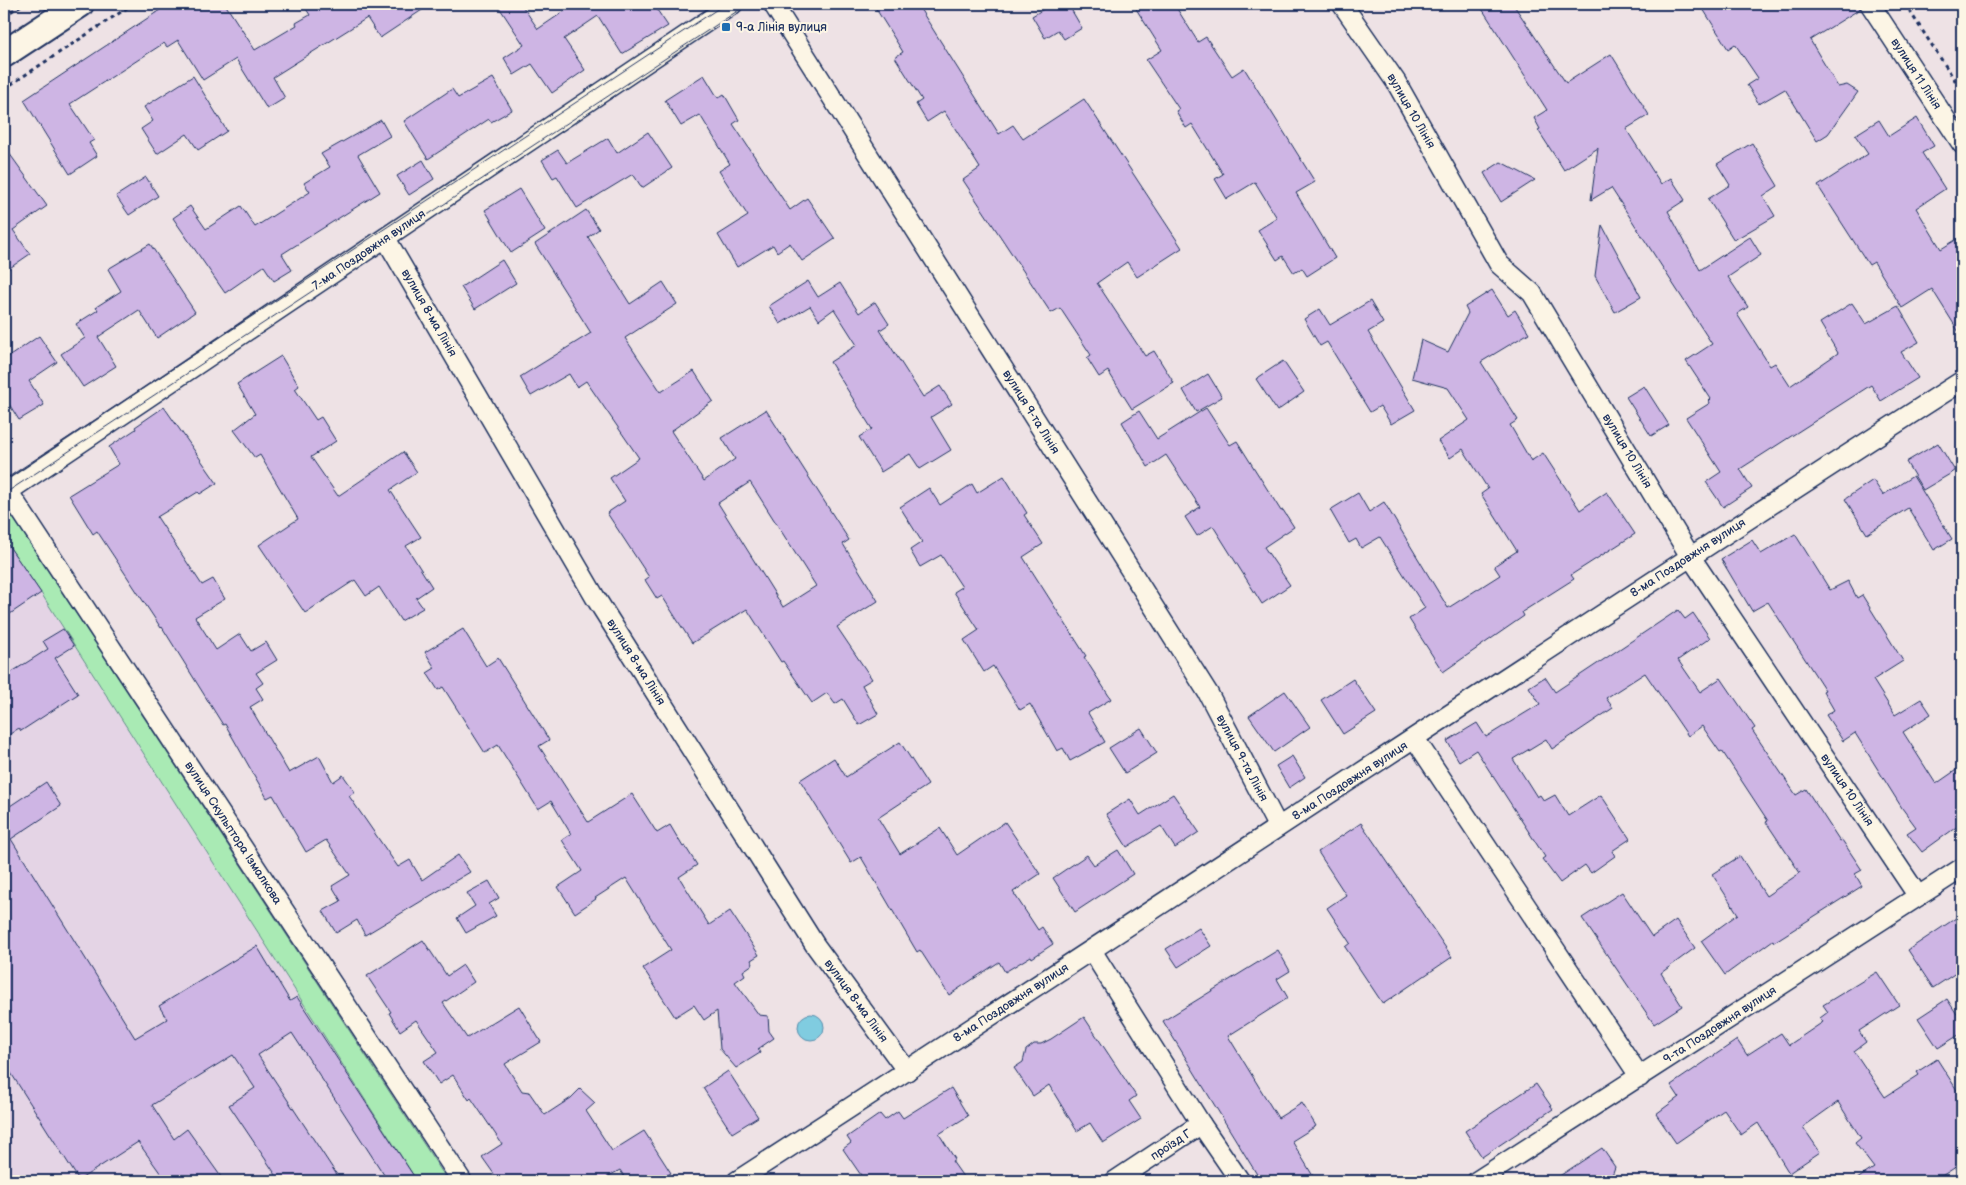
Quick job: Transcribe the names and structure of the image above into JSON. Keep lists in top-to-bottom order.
{
  "streets": {
    "street": [
      "вулиця 11 Лінія",
      "вулиця 10 Лінія",
      "7-ма Поздовжня вулиця",
      "вулиця 8-ма Лінія",
      "вулиця 9-та Лінія",
      "8-ма Поздовжня вулиця",
      "вулиця Скульптора Ізмалкова",
      "9-та Поздовжня вулиця",
      "проїзд Г"
    ]
  },
  "crossings": [
    ["вулиця 10 Лінія", "8-ма Поздовжня вулиця"],
    ["вулиця 10 Лінія", "9-та Поздовжня вулиця"],
    ["7-ма Поздовжня вулиця", "вулиця 8-ма Лінія"],
    ["7-ма Поздовжня вулиця", "вулиця Скульптора Ізмалкова"],
    ["вулиця 8-ма Лінія", "8-ма Поздовжня вулиця"],
    ["вулиця 9-та Лінія", "8-ма Поздовжня вулиця"]
  ],
  "places": {
    "transit": ["9-а Лінія вулиця"]
  }
}
